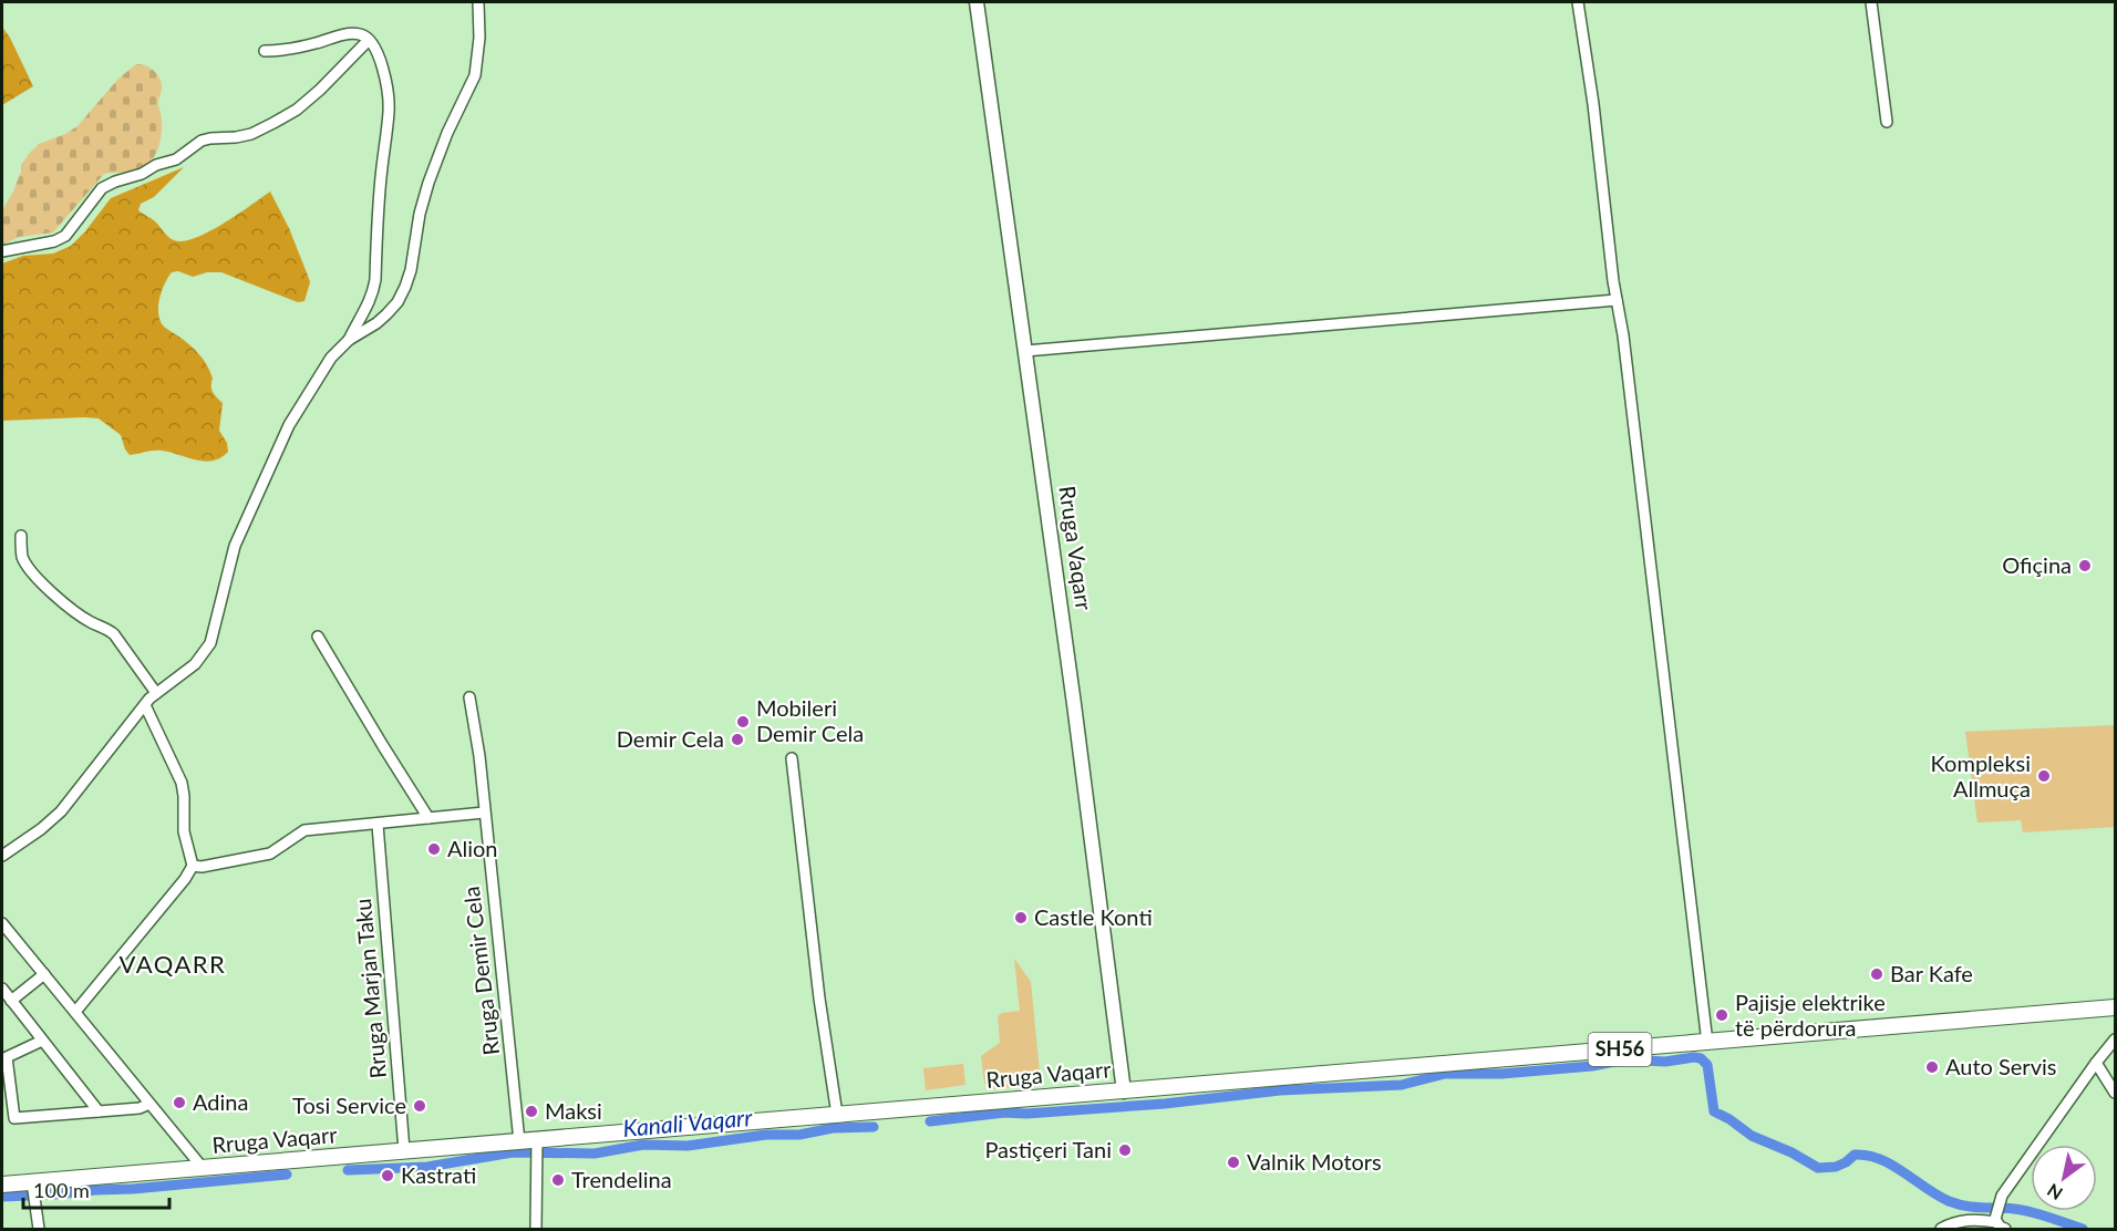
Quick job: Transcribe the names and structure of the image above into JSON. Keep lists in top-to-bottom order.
{
  "streets": {
    "main road": ["Rruga Vaqarr", "SH56"],
    "street": ["Rruga Demir Cela", "Rruga Marjan Taku"]
  },
  "crossings": [
    ["Rruga Vaqarr", "Rruga Demir Cela"],
    ["Rruga Vaqarr", "Rruga Marjan Taku"],
    ["Rruga Vaqarr", "SH56"]
  ],
  "districts": ["VAQARR"],
  "water": ["Kanali Vaqarr"],
  "places": [
    "Ofiçina",
    "Mobileri Demir Cela",
    "Demir Cela",
    "Kompleksi Allmuça",
    "Alion",
    "Castle Konti",
    "Bar Kafe",
    "Pajisje elektrike të përdorura",
    "Auto Servis",
    "Adina",
    "Tosi Service",
    "Maksi",
    "Pastiçeri Tani",
    "Valnik Motors",
    "Kastrati",
    "Trendelina"
  ],
  "scale_bar": "100 m",
  "north": "bottom left"
}
